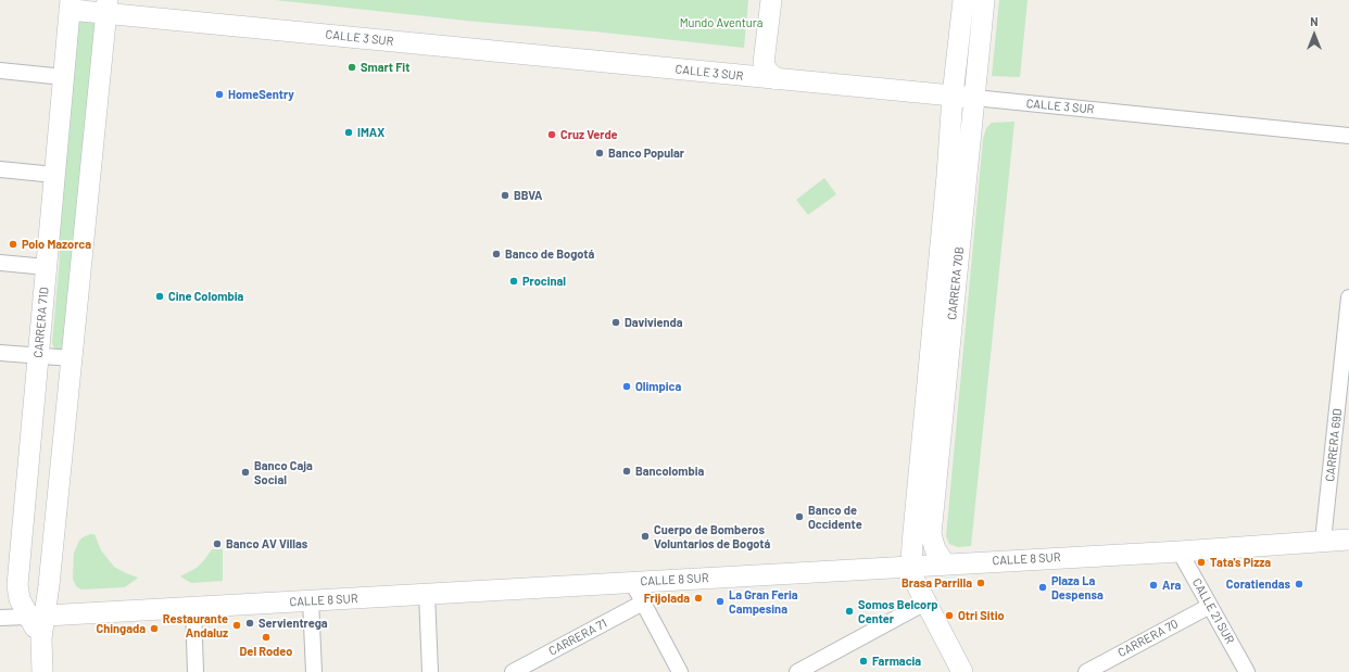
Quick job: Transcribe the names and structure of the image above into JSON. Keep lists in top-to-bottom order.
{
  "streets": {
    "street": [
      "CALLE 3 SUR",
      "CARRERA 70B",
      "CARRERA 71D",
      "CARRERA 69D",
      "CALLE 8 SUR",
      "CALLE 21 SUR",
      "CARRERA 71",
      "CARRERA 70"
    ]
  },
  "crossings": [
    ["CALLE 3 SUR", "CARRERA 70B"],
    ["CALLE 3 SUR", "CARRERA 71D"],
    ["CARRERA 70B", "CALLE 8 SUR"],
    ["CARRERA 71D", "CALLE 8 SUR"],
    ["CARRERA 69D", "CALLE 8 SUR"],
    ["CALLE 8 SUR", "CALLE 21 SUR"],
    ["CALLE 21 SUR", "CARRERA 70"]
  ],
  "parks": ["Mundo Aventura"],
  "places": [
    "Smart Fit",
    "HomeSentry",
    "IMAX",
    "Cruz Verde",
    "Banco Popular",
    "BBVA",
    "Polo Mazorca",
    "Banco de Bogotá",
    "Procinal",
    "Cine Colombia",
    "Davivienda",
    "Olimpica",
    "Bancolombia",
    "Banco Caja Social",
    "Banco de Occidente",
    "Cuerpo de Bomberos Voluntarios de Bogotá",
    "Banco AV Villas",
    "Tata's Pizza",
    "Brasa Parrilla",
    "Coratiendas",
    "Ara",
    "Plaza La Despensa",
    "Frijolada",
    "La Gran Feria Campesina",
    "Somos Belcorp Center",
    "Otri Sitio",
    "Servientrega",
    "Restaurante Andaluz",
    "Chingada",
    "Del Rodeo",
    "Farmacia"
  ],
  "north": "top"
}
